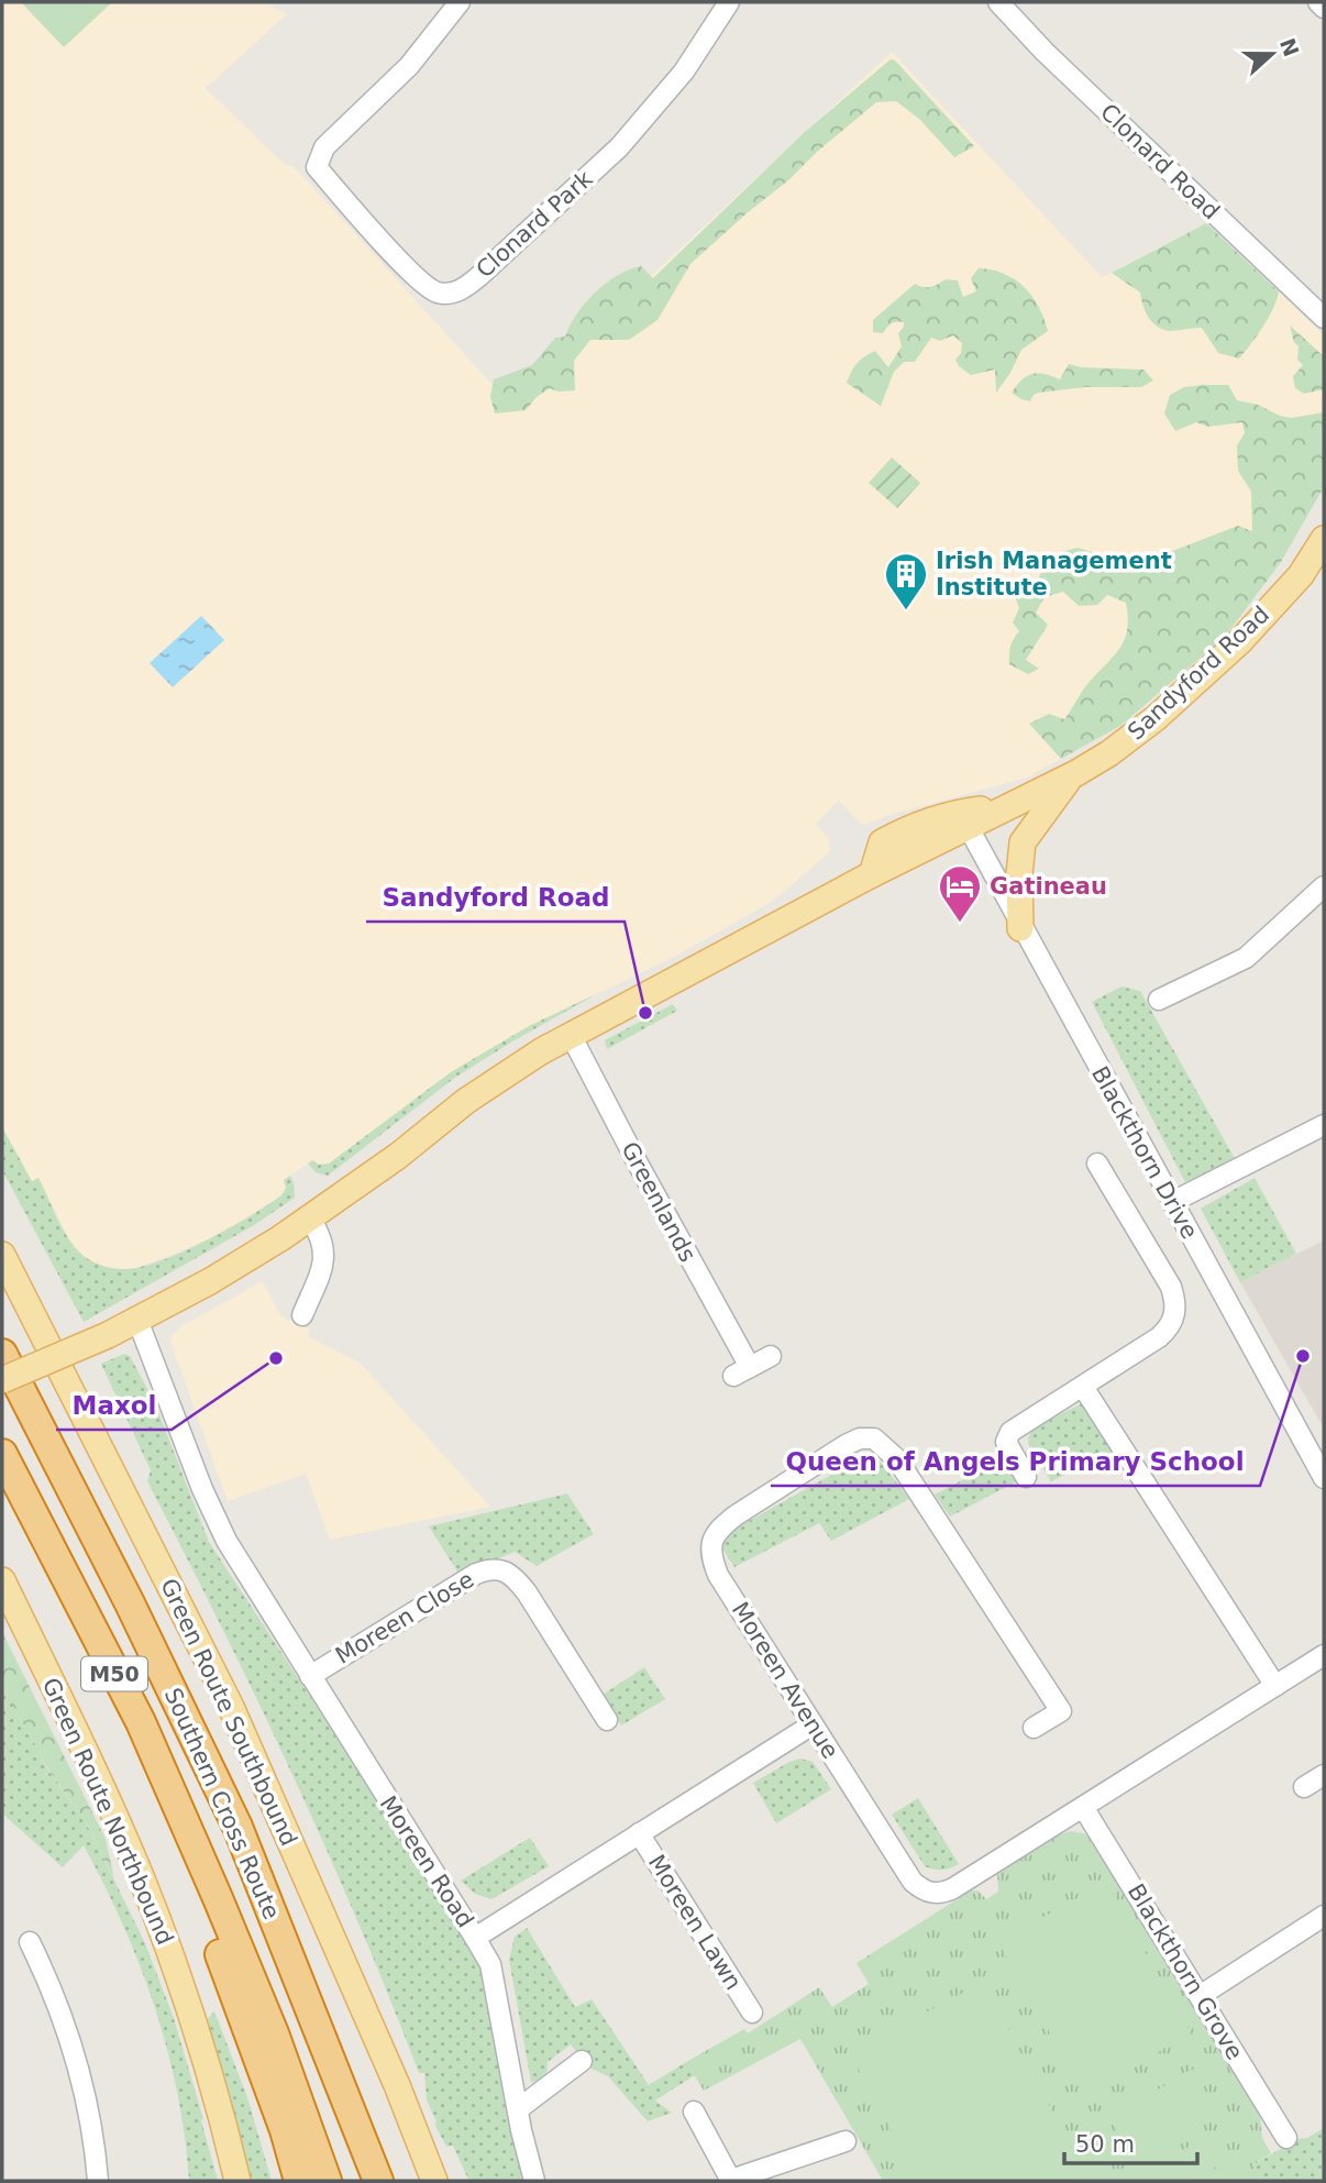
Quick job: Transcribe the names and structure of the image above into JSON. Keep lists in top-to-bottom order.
{
  "streets": {
    "highway": ["M50", "Southern Cross Route"],
    "main road": ["Sandyford Road", "Green Route Southbound", "Green Route Northbound"],
    "street": [
      "Clonard Road",
      "Clonard Park",
      "Blackthorn Drive",
      "Greenlands",
      "Moreen Close",
      "Moreen Avenue",
      "Moreen Road",
      "Moreen Lawn",
      "Blackthorn Grove"
    ]
  },
  "crossings": [
    ["Sandyford Road", "Blackthorn Drive"],
    ["Sandyford Road", "Greenlands"],
    ["Sandyford Road", "Moreen Road"],
    ["Moreen Close", "Moreen Road"],
    ["Moreen Avenue", "Moreen Road"],
    ["Moreen Avenue", "Blackthorn Grove"],
    ["Moreen Road", "Moreen Lawn"]
  ],
  "places": {
    "building": ["Irish Management Institute"],
    "hotel": ["Gatineau"],
    "other": ["Sandyford Road", "Queen of Angels Primary School", "Maxol"]
  },
  "scale_bar": "50 m",
  "north": "right"
}
